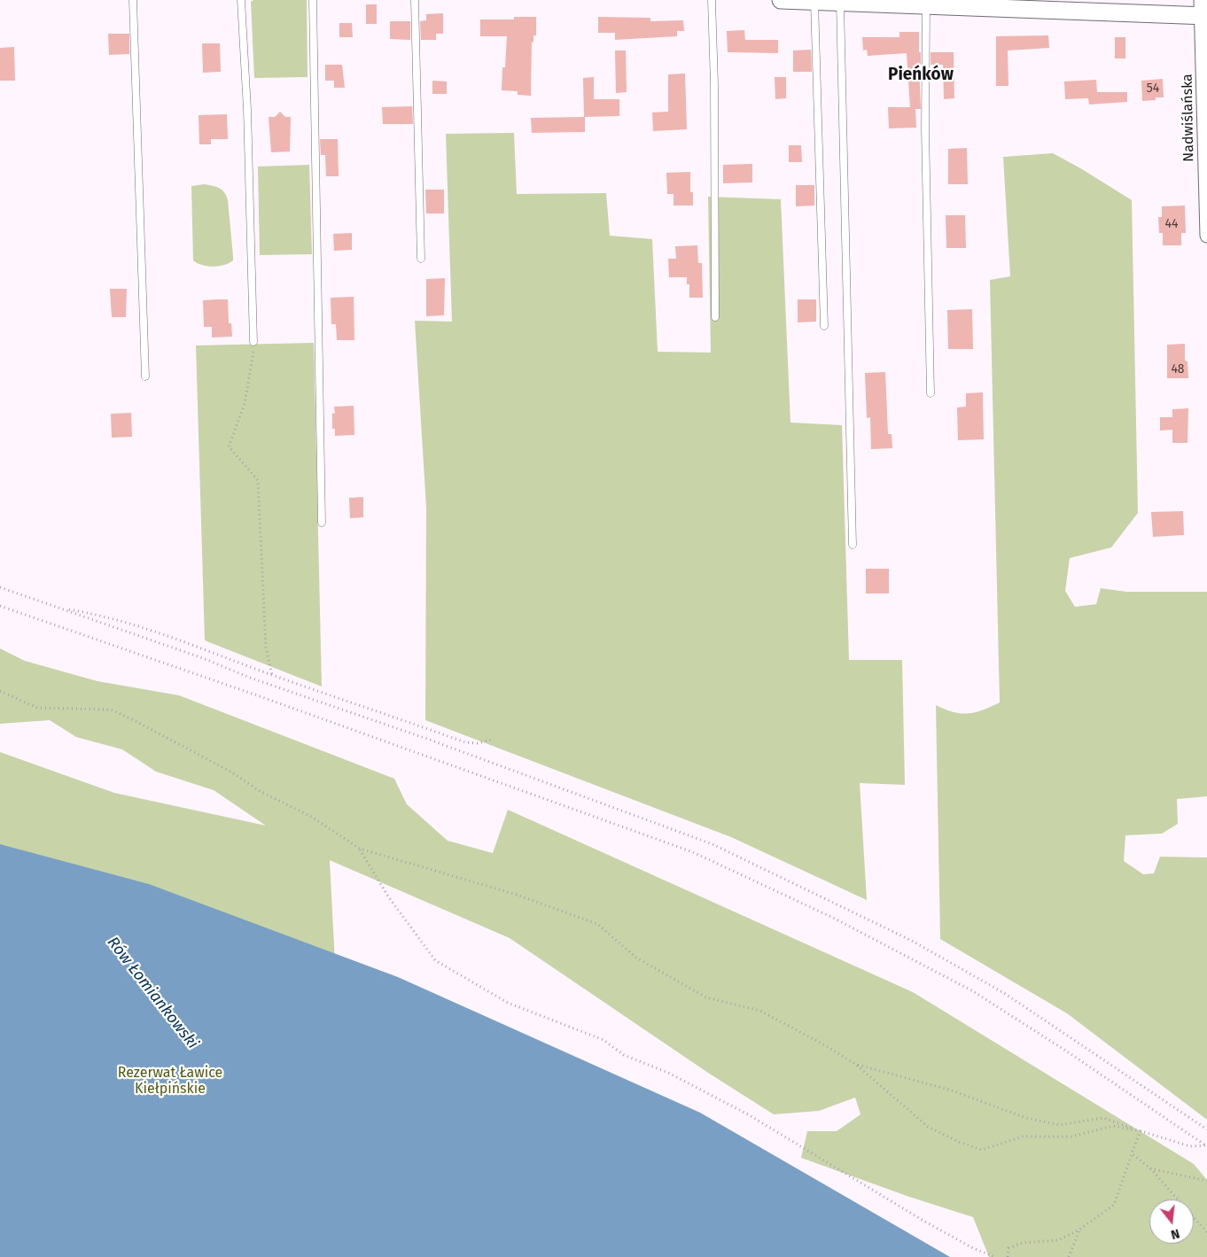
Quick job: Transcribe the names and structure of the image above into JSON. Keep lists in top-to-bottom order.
{
  "streets": {
    "street": ["Nadwiślańska"]
  },
  "districts": ["Pieńków"],
  "water": ["Rów Łomiankowski"],
  "parks": ["Rezerwat Ławice Kiełpińskie"],
  "house_numbers": ["54", "44", "48"],
  "north": "bottom"
}
